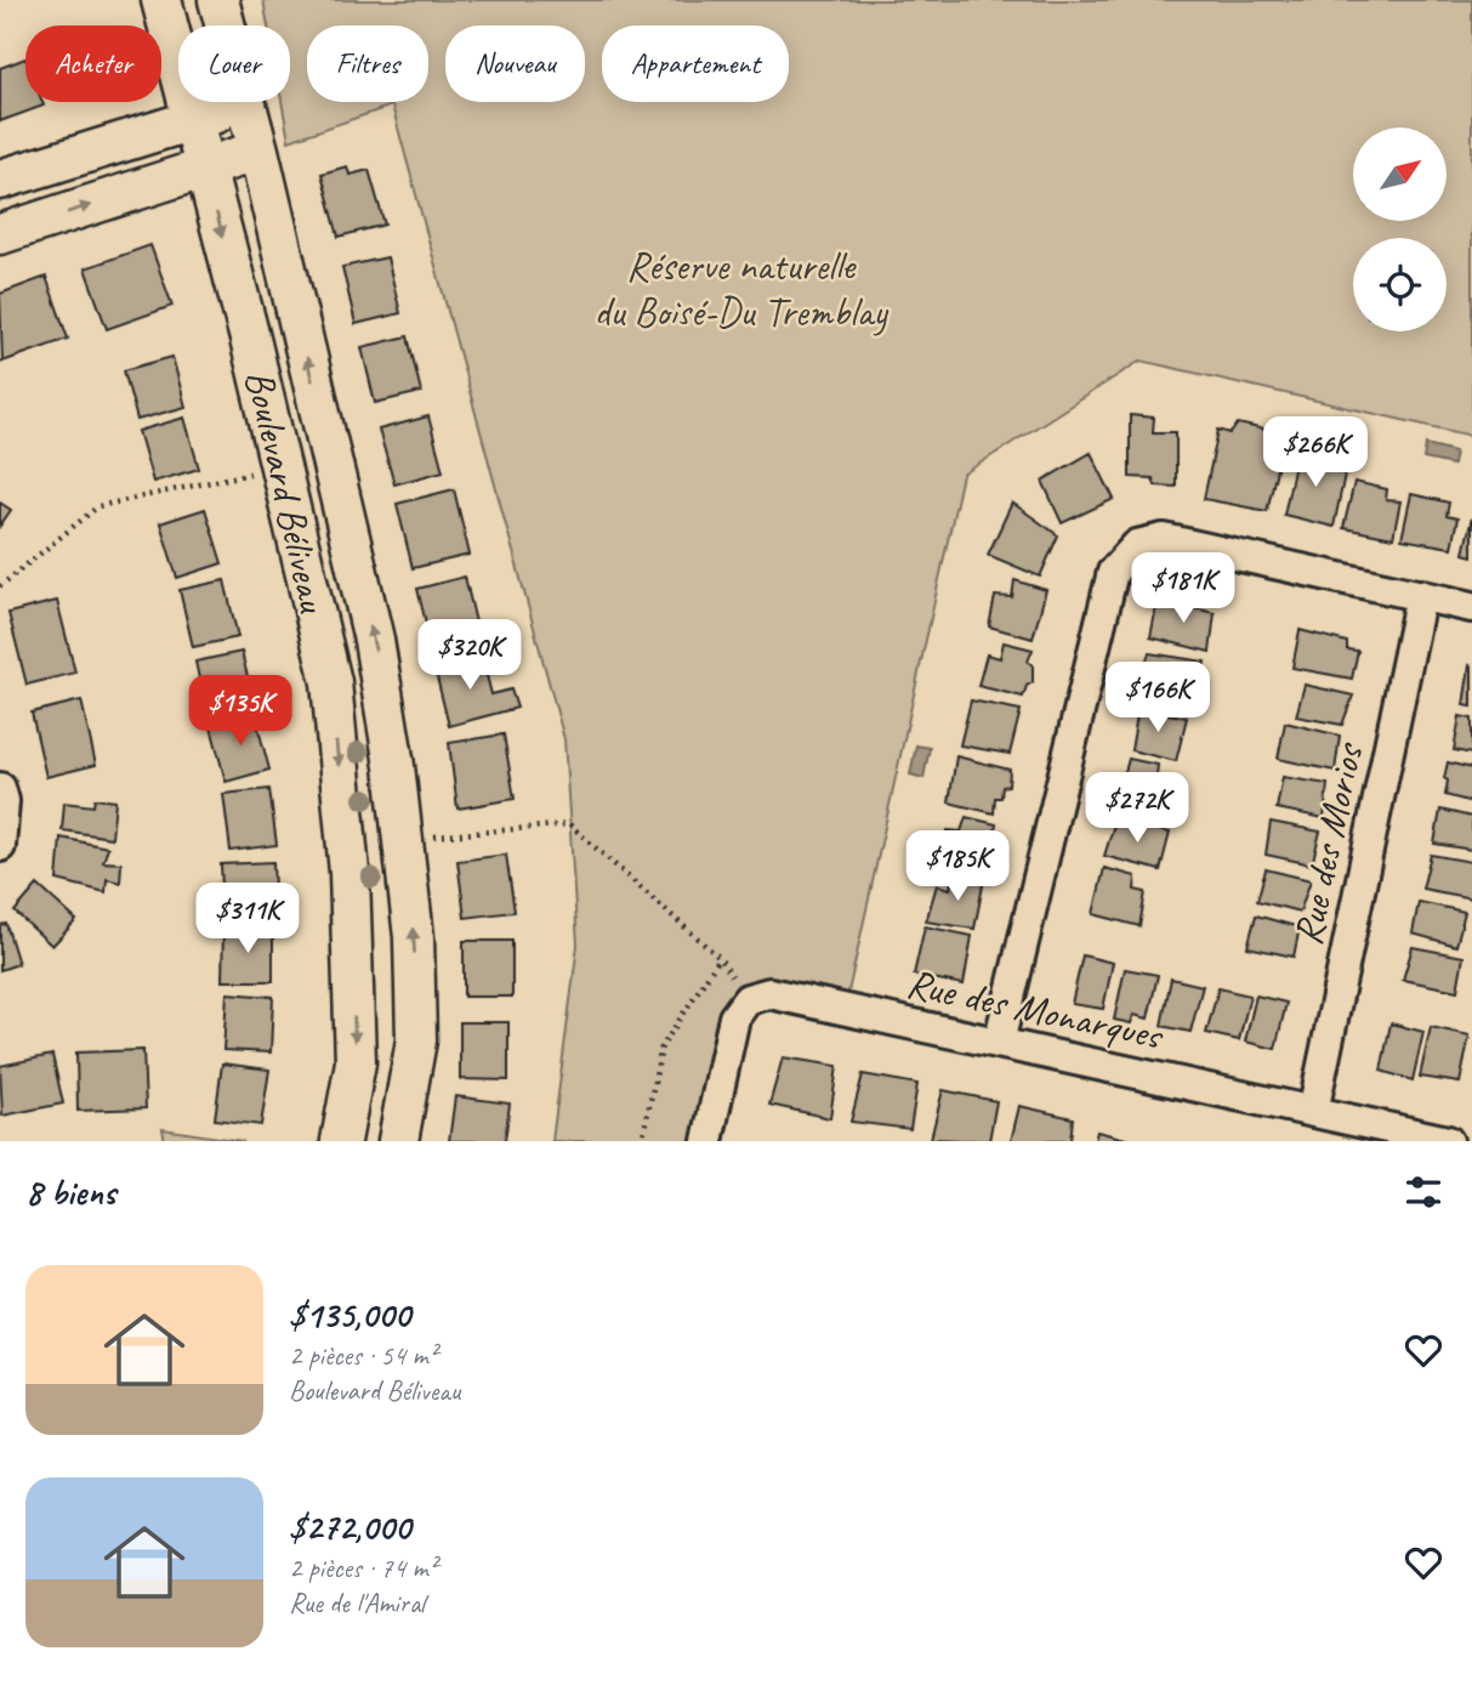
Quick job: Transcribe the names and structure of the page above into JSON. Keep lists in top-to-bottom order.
{
  "streets": {
    "street": ["Boulevard Béliveau", "Rue des Morios", "Rue des Monarques"]
  },
  "crossings": [
    ["Rue des Morios", "Rue des Monarques"]
  ],
  "parks": ["Réserve naturelle du Boisé-Du Tremblay"],
  "north": "top right",
  "page": {
    "chip": [
      "Acheter",
      "Louer",
      "Filtres",
      "Nouveau",
      "Appartement"
    ],
    "price": [
      "$266K",
      "$181K",
      "$320K",
      "$166K",
      "$135K",
      "$272K",
      "$185K",
      "$311K"
    ],
    "heading": "8 biens",
    "list": [
      {
        "name": "$135,000",
        "note": "2 pièces · 54 m² · Boulevard Béliveau"
      },
      {
        "name": "$272,000",
        "note": "2 pièces · 74 m² · Rue de l'Amiral"
      }
    ]
  }
}
